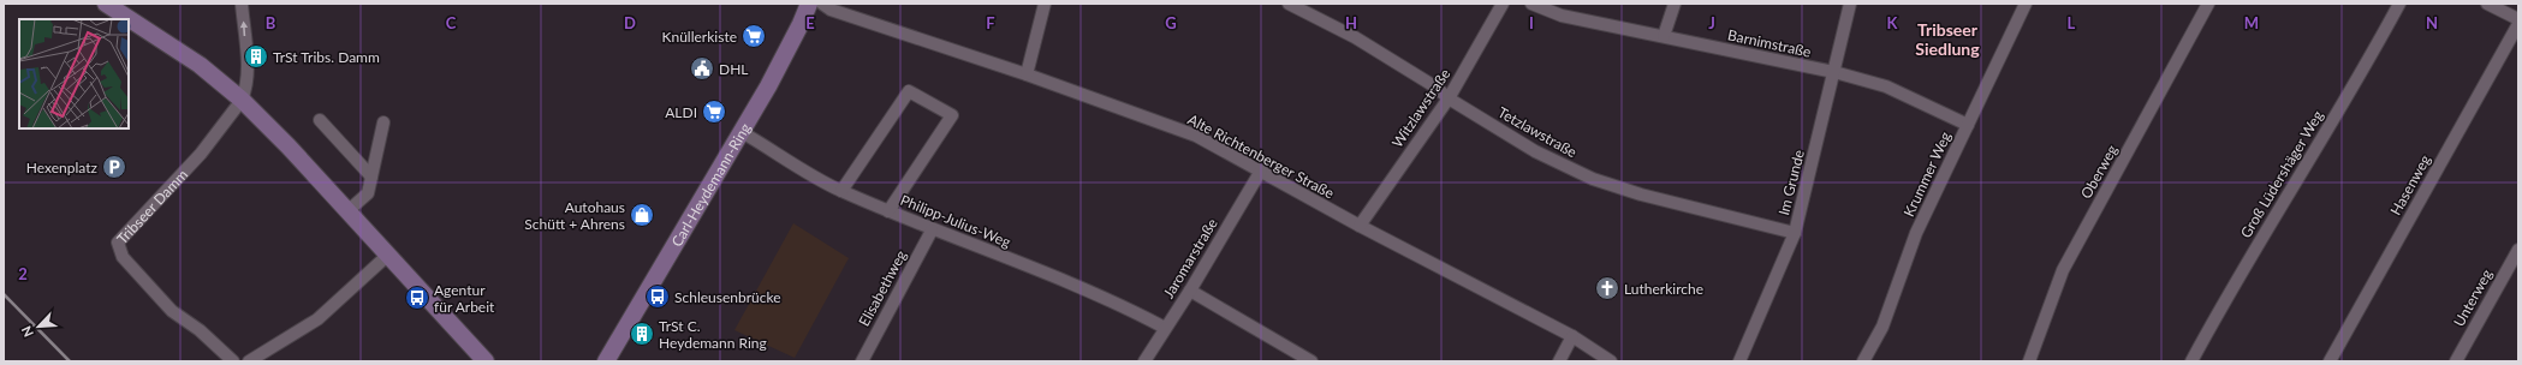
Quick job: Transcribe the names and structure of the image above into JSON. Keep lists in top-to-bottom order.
{
  "streets": {
    "main road": ["Carl-Heydemann-Ring"],
    "street": [
      "Barnimstraße",
      "Witzlawstraße",
      "Tetzlawstraße",
      "Alte Richtenberger Straße",
      "Oberweg",
      "Krummer Weg",
      "Groß Lüdershäger Weg",
      "Im Grunde",
      "Hasenweg",
      "Tribseer Damm",
      "Philipp-Julius-Weg",
      "Jaromarstraße",
      "Elisabethweg",
      "Unterweg"
    ]
  },
  "crossings": [
    ["Barnimstraße", "Krummer Weg"],
    ["Barnimstraße", "Im Grunde"],
    ["Witzlawstraße", "Tetzlawstraße"],
    ["Witzlawstraße", "Alte Richtenberger Straße"],
    ["Tetzlawstraße", "Im Grunde"],
    ["Alte Richtenberger Straße", "Jaromarstraße"],
    ["Carl-Heydemann-Ring", "Philipp-Julius-Weg"],
    ["Philipp-Julius-Weg", "Jaromarstraße"],
    ["Philipp-Julius-Weg", "Elisabethweg"]
  ],
  "districts": ["Tribseer Siedlung"],
  "places": {
    "supermarket": ["Knüllerkiste", "ALDI"],
    "building": ["TrSt Tribs. Damm", "TrSt C. Heydemann Ring"],
    "public building": ["DHL"],
    "parking": ["Hexenplatz"],
    "shop": ["Autohaus Schütt + Ahrens"],
    "church": ["Lutherkirche"],
    "bus stop": ["Schleusenbrücke", "Agentur für Arbeit"]
  },
  "north": "bottom left",
  "grid": {
    "columns": [
      "B",
      "C",
      "D",
      "E",
      "F",
      "G",
      "H",
      "I",
      "J",
      "K",
      "L",
      "M",
      "N"
    ],
    "rows": ["2"]
  }
}
